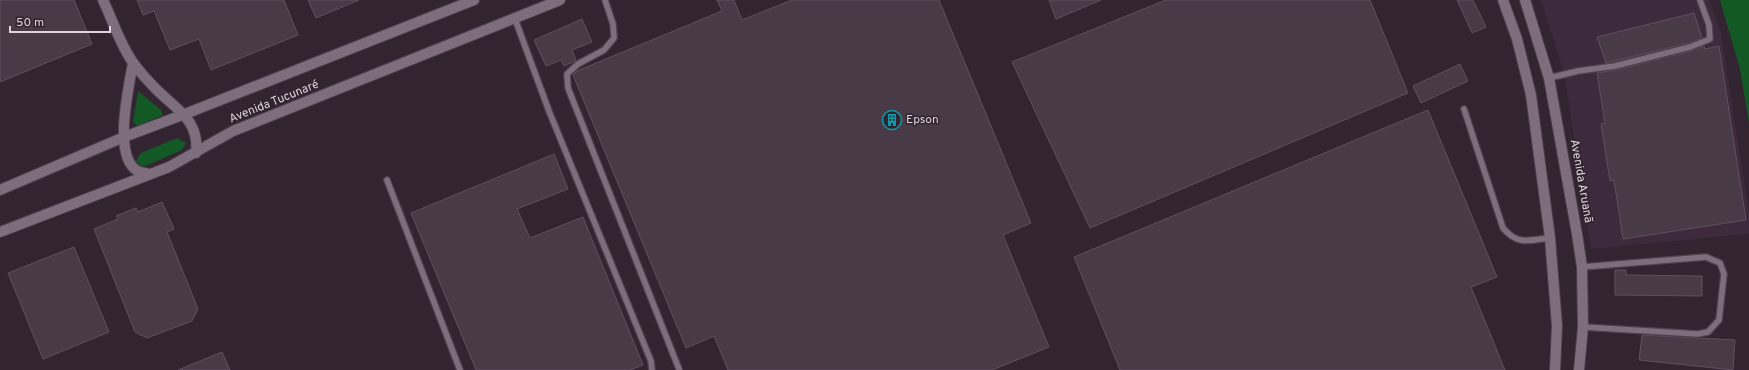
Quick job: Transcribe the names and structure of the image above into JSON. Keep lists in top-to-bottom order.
{
  "streets": {
    "street": ["Avenida Tucunaré", "Avenida Aruanã"]
  },
  "places": {
    "building": ["Epson"]
  },
  "scale_bar": "50 m"
}
